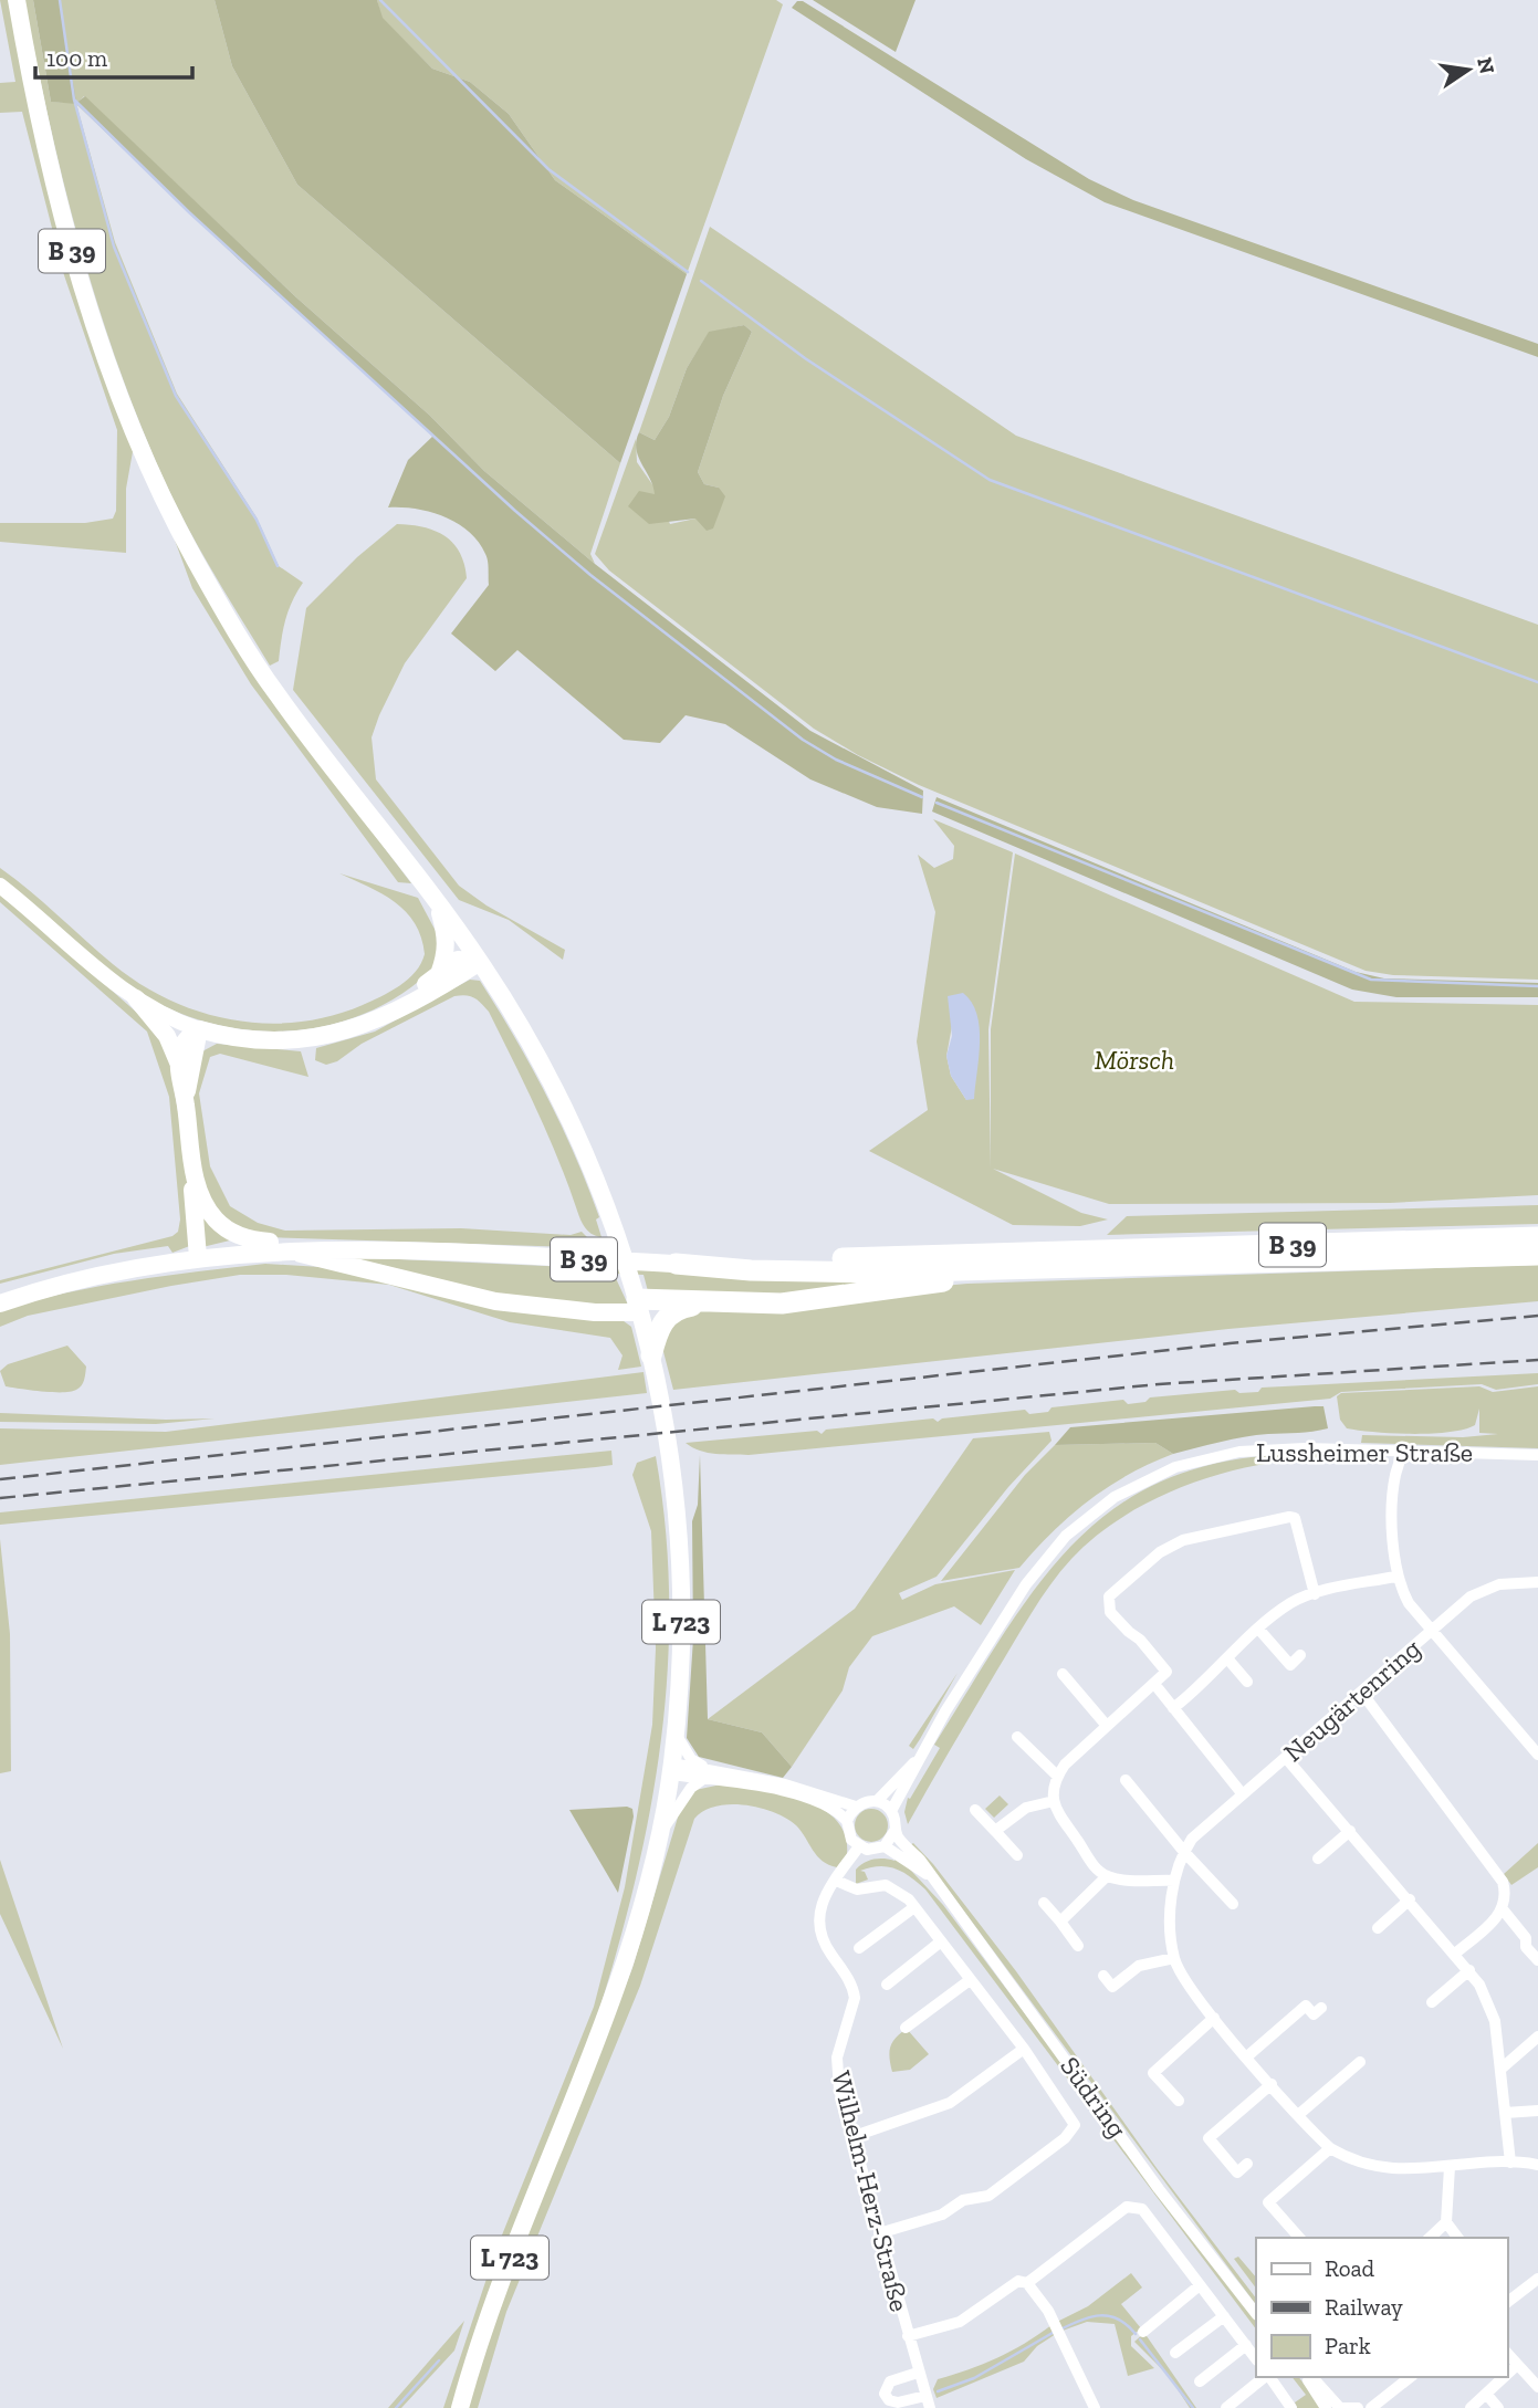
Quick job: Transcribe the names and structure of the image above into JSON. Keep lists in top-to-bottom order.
{
  "streets": {
    "highway": ["B 39"],
    "main road": ["L 723"],
    "street": [
      "Lussheimer Straße",
      "Neugärtenring",
      "Südring",
      "Wilhelm-Herz-Straße"
    ]
  },
  "crossings": [
    ["B 39", "L 723"],
    ["Lussheimer Straße", "Südring"],
    ["Lussheimer Straße", "Wilhelm-Herz-Straße"],
    ["Südring", "Wilhelm-Herz-Straße"]
  ],
  "parks": ["Mörsch"],
  "legend": ["Road", "Railway", "Park"],
  "scale_bar": "100 m",
  "north": "right"
}
